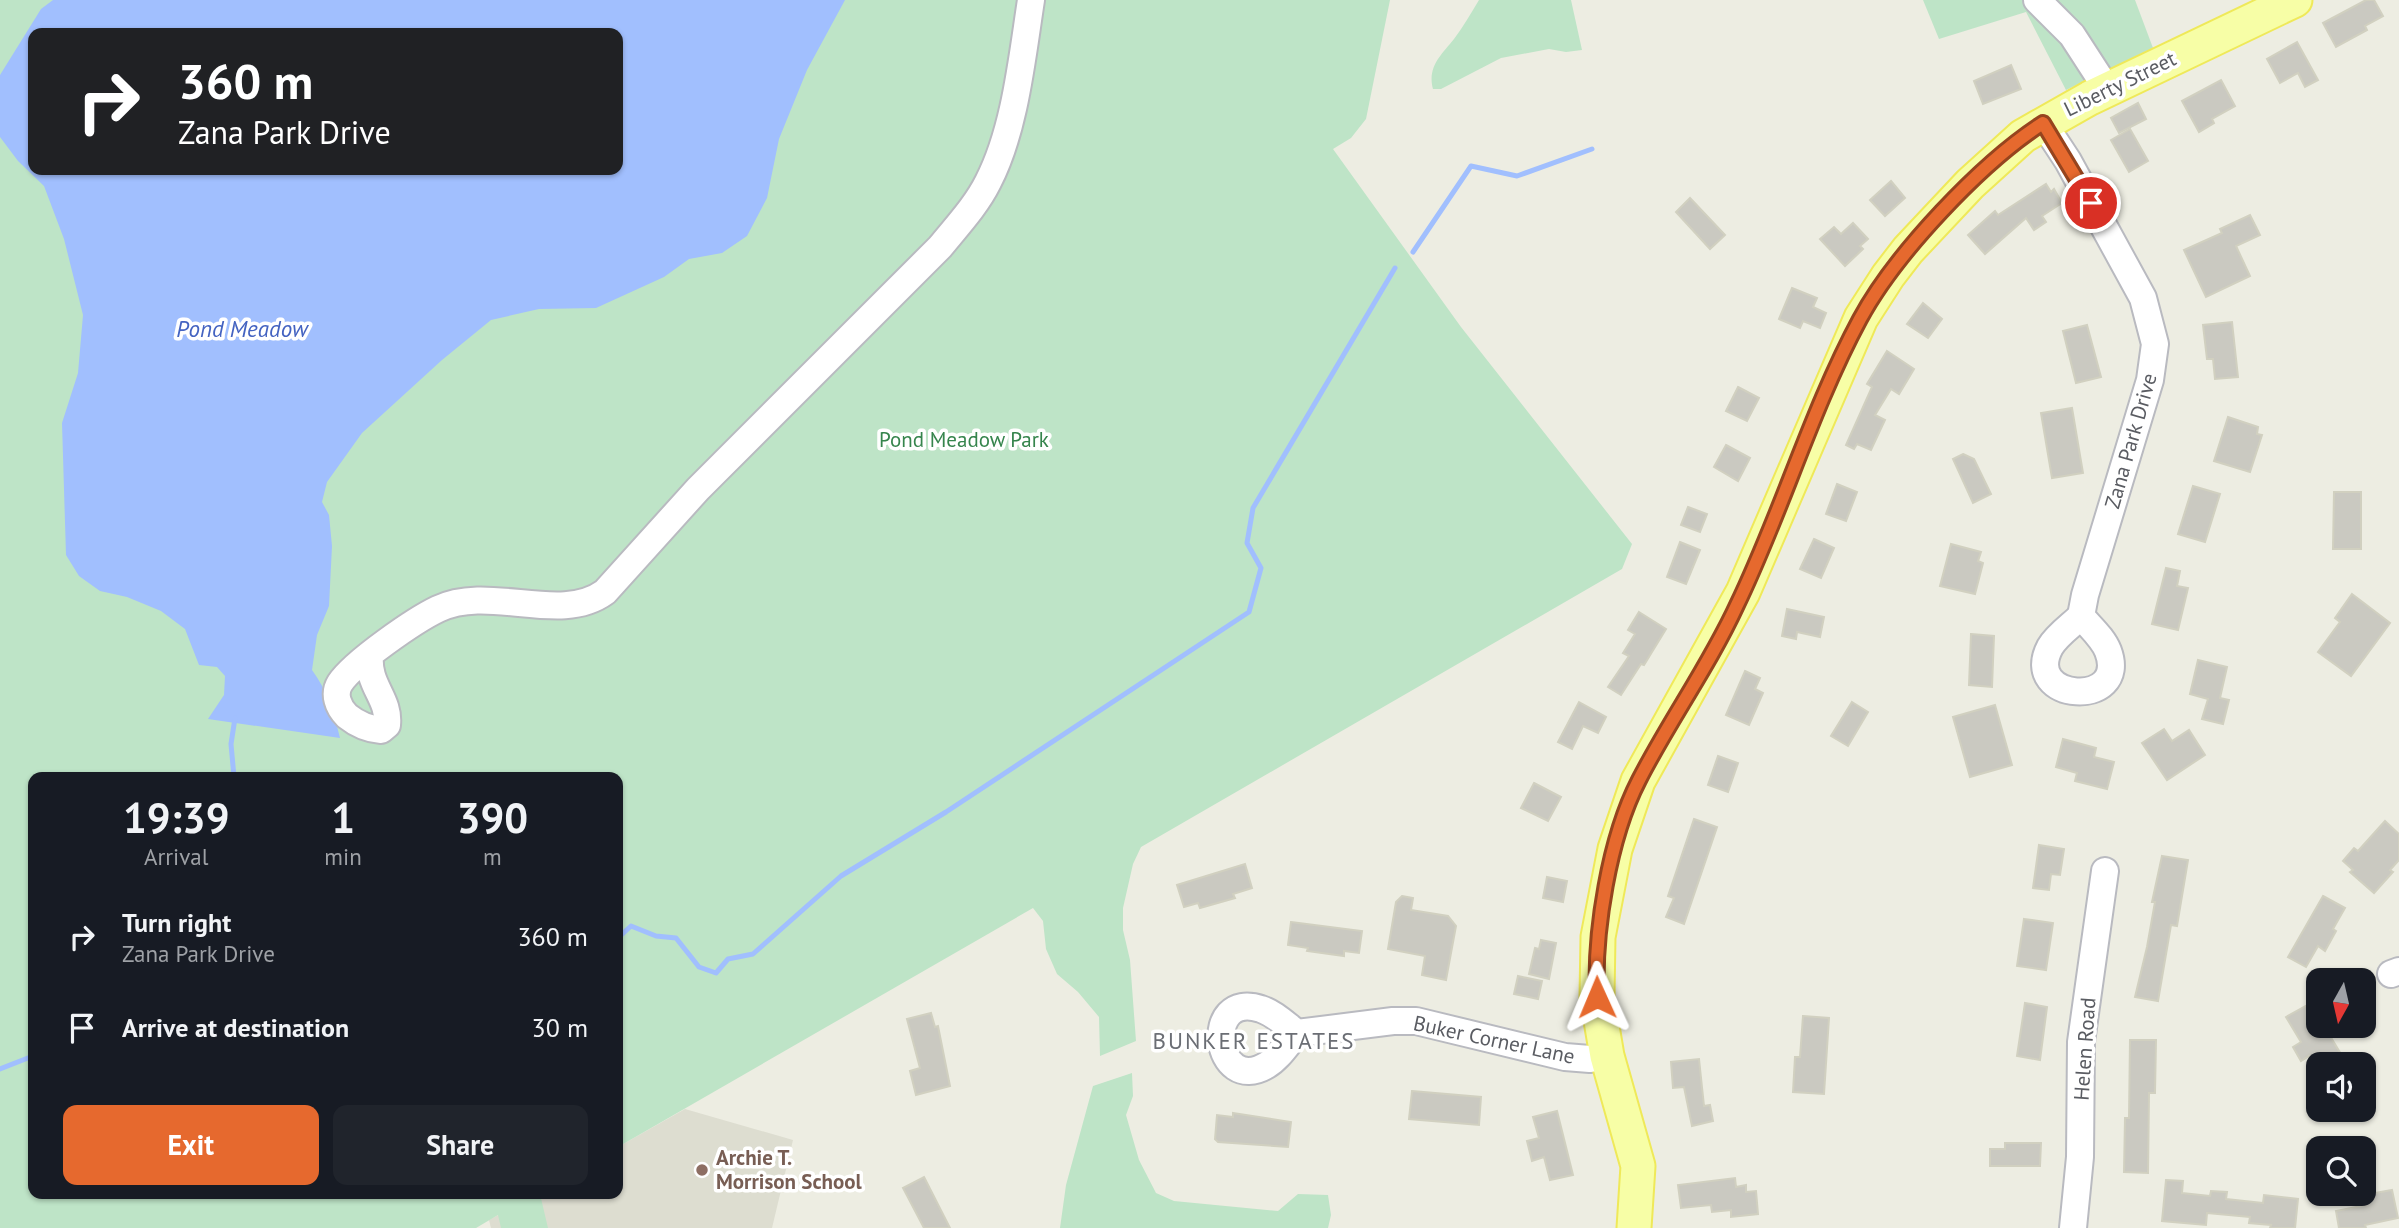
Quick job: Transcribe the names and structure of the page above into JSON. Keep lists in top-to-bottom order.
{
  "streets": {
    "main road": ["Liberty Street"],
    "street": ["Zana Park Drive", "Buker Corner Lane", "Helen Road"]
  },
  "crossings": [
    ["Liberty Street", "Zana Park Drive"],
    ["Liberty Street", "Buker Corner Lane"]
  ],
  "districts": ["BUNKER ESTATES"],
  "water": ["Pond Meadow"],
  "parks": ["Pond Meadow Park"],
  "places": ["Archie T. Morrison School"],
  "north": "bottom",
  "page": {
    "turn": ["360 m", "Zana Park Drive"],
    "eta": [
      "19:39",
      "Arrival",
      "1",
      "min",
      "390",
      "m"
    ],
    "list": [
      {
        "name": "Turn right",
        "note": "Zana Park Drive",
        "value": "360 m"
      },
      {
        "name": "Arrive at destination",
        "value": "30 m"
      }
    ],
    "buttons": ["Exit", "Share"]
  }
}
